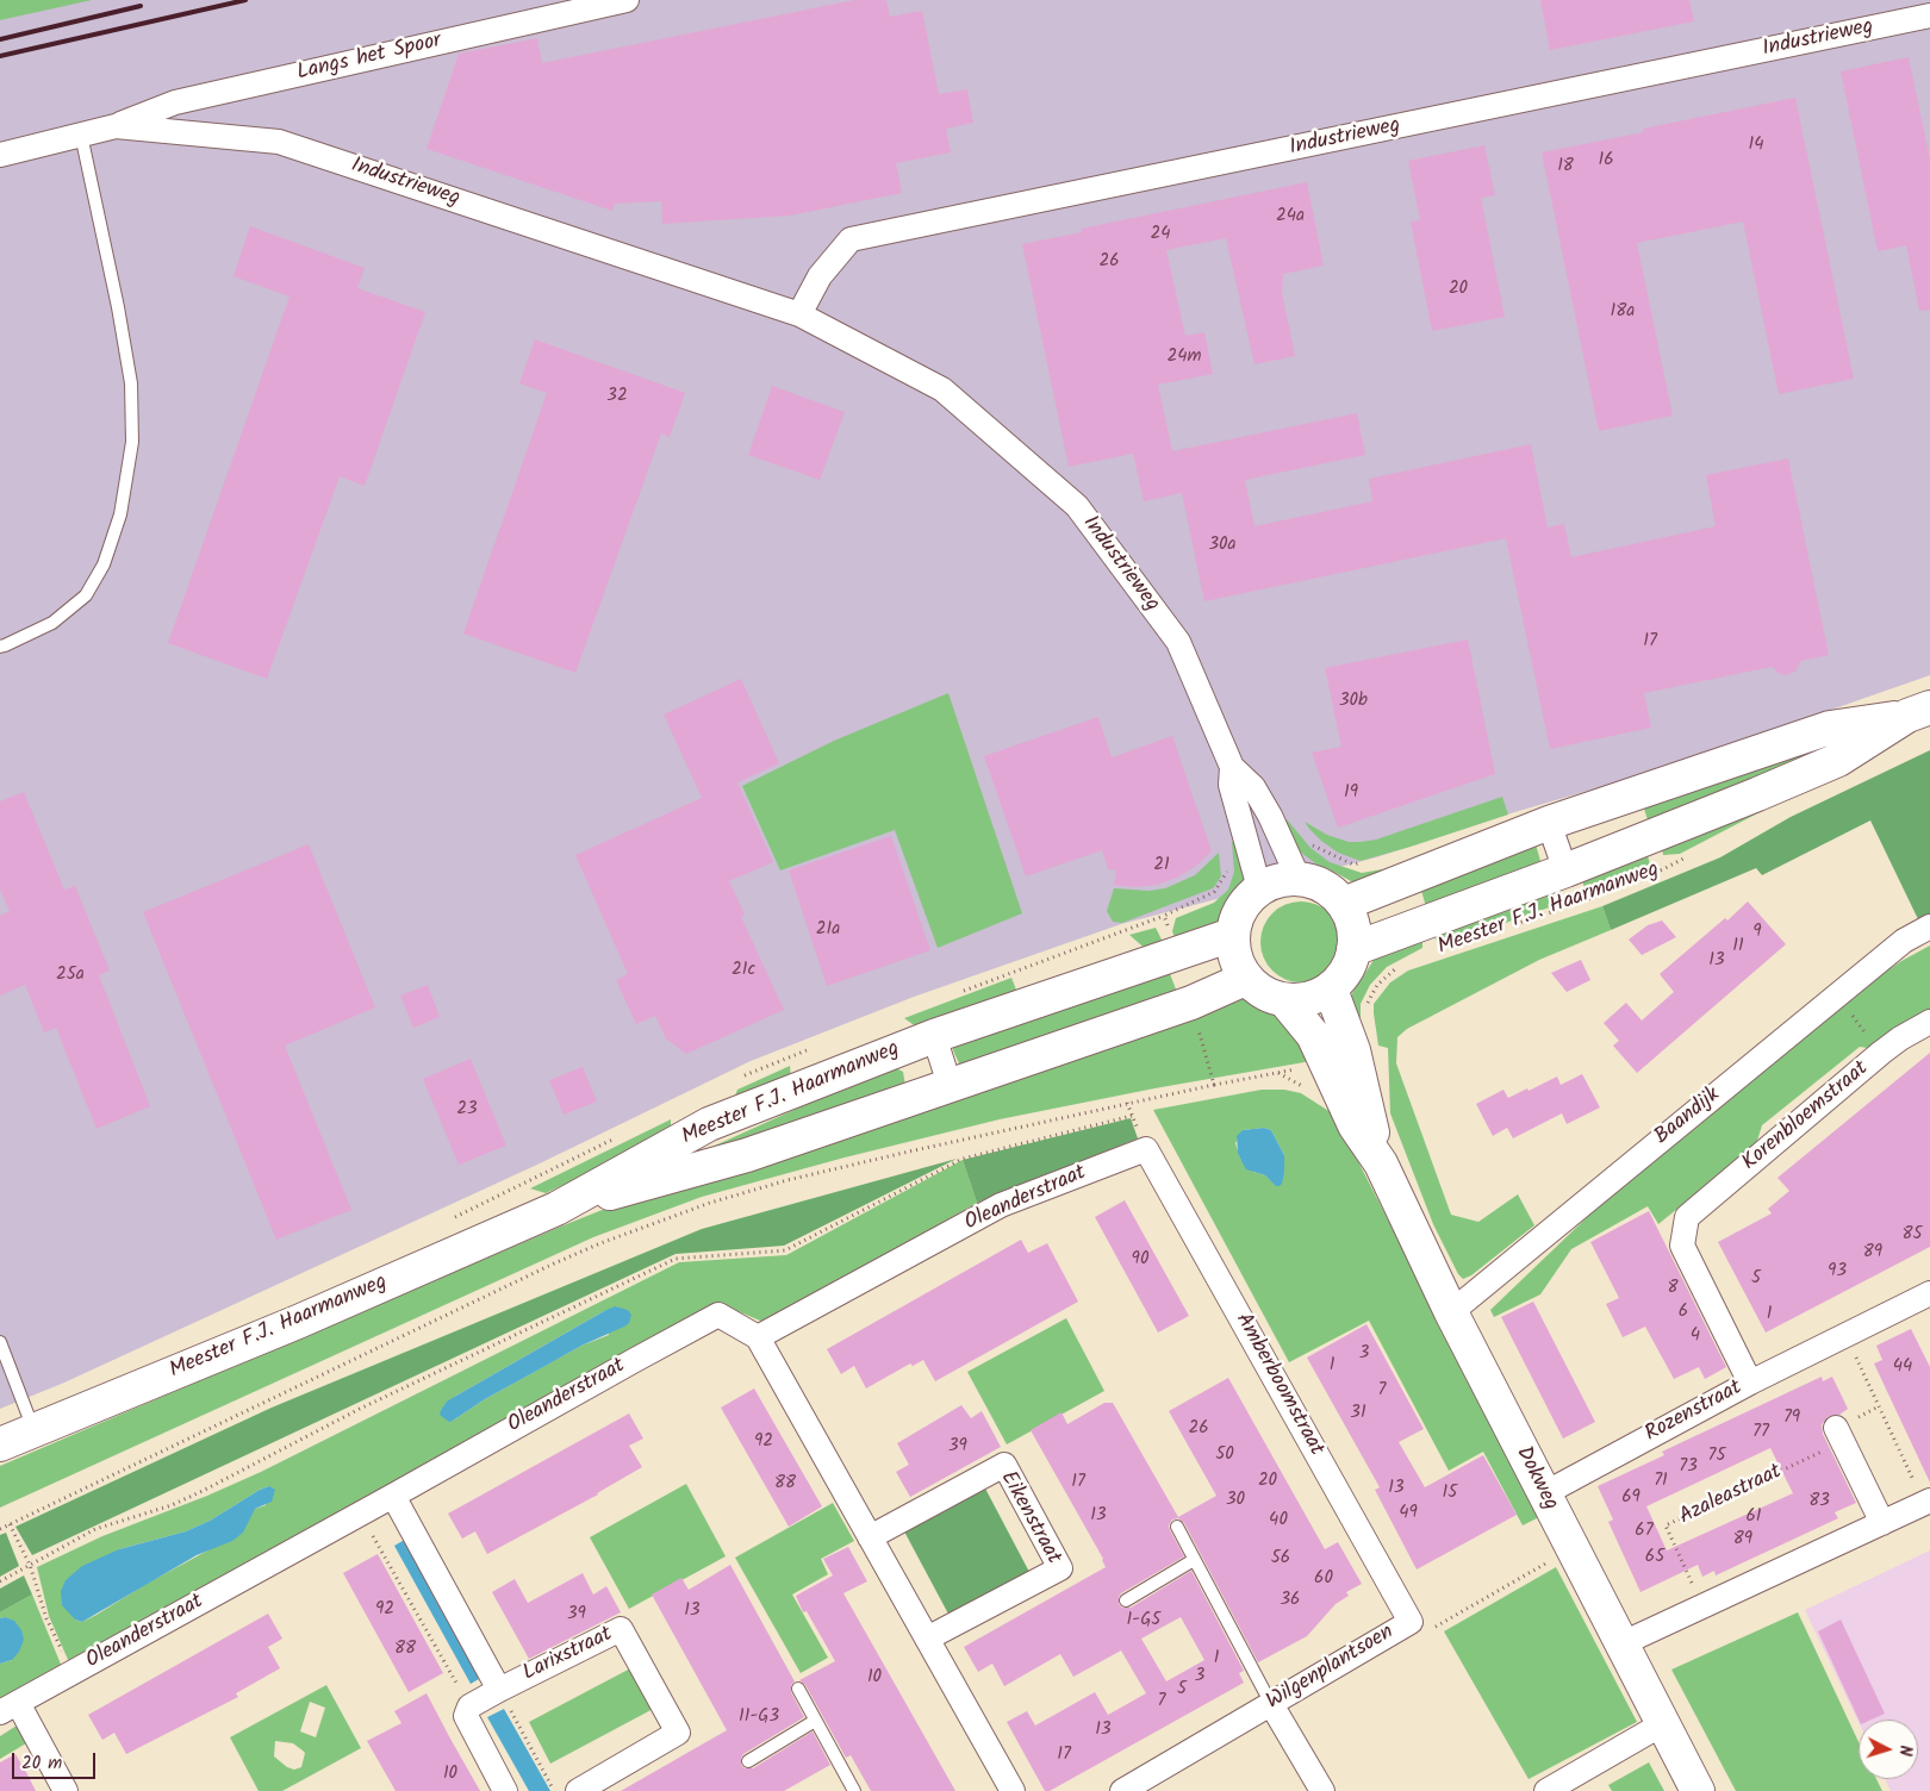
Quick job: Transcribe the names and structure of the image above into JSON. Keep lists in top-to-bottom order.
{
  "streets": {
    "main road": ["Meester F.J. Haarmanweg", "Dokweg"],
    "street": [
      "Industrieweg",
      "Langs het Spoor",
      "Baandijk",
      "Korenbloemstraat",
      "Oleanderstraat",
      "Amberboomstraat",
      "Rozenstraat",
      "Eikenstraat",
      "Larixstraat",
      "Wilgenplantsoen"
    ],
    "path": ["Azaleastraat"]
  },
  "crossings": [
    ["Industrieweg", "Langs het Spoor"],
    ["Industrieweg", "Meester F.J. Haarmanweg"],
    ["Industrieweg", "Dokweg"],
    ["Meester F.J. Haarmanweg", "Dokweg"],
    ["Baandijk", "Dokweg"],
    ["Korenbloemstraat", "Rozenstraat"],
    ["Oleanderstraat", "Amberboomstraat"],
    ["Oleanderstraat", "Larixstraat"],
    ["Amberboomstraat", "Wilgenplantsoen"],
    ["Rozenstraat", "Dokweg"],
    ["Dokweg", "Wilgenplantsoen"]
  ],
  "house_numbers": [
    "14",
    "16",
    "18",
    "24a",
    "24",
    "26",
    "20",
    "18a",
    "24m",
    "32",
    "30a",
    "17",
    "30b",
    "19",
    "21",
    "21a",
    "9",
    "11",
    "13",
    "21c",
    "25a",
    "23",
    "85",
    "89",
    "90",
    "93",
    "5",
    "8",
    "6",
    "1",
    "4",
    "3",
    "1",
    "44",
    "7",
    "31",
    "79",
    "26",
    "77",
    "92",
    "39",
    "50",
    "75",
    "73",
    "20",
    "71",
    "17",
    "88",
    "13",
    "15",
    "69",
    "30",
    "83",
    "49",
    "13",
    "61",
    "40",
    "67",
    "89",
    "65",
    "56",
    "60",
    "36",
    "92",
    "13",
    "39",
    "1-G5",
    "88",
    "1",
    "3",
    "10",
    "5",
    "7",
    "11-G3",
    "13",
    "17",
    "10"
  ],
  "scale_bar": "20 m",
  "north": "right"
}
